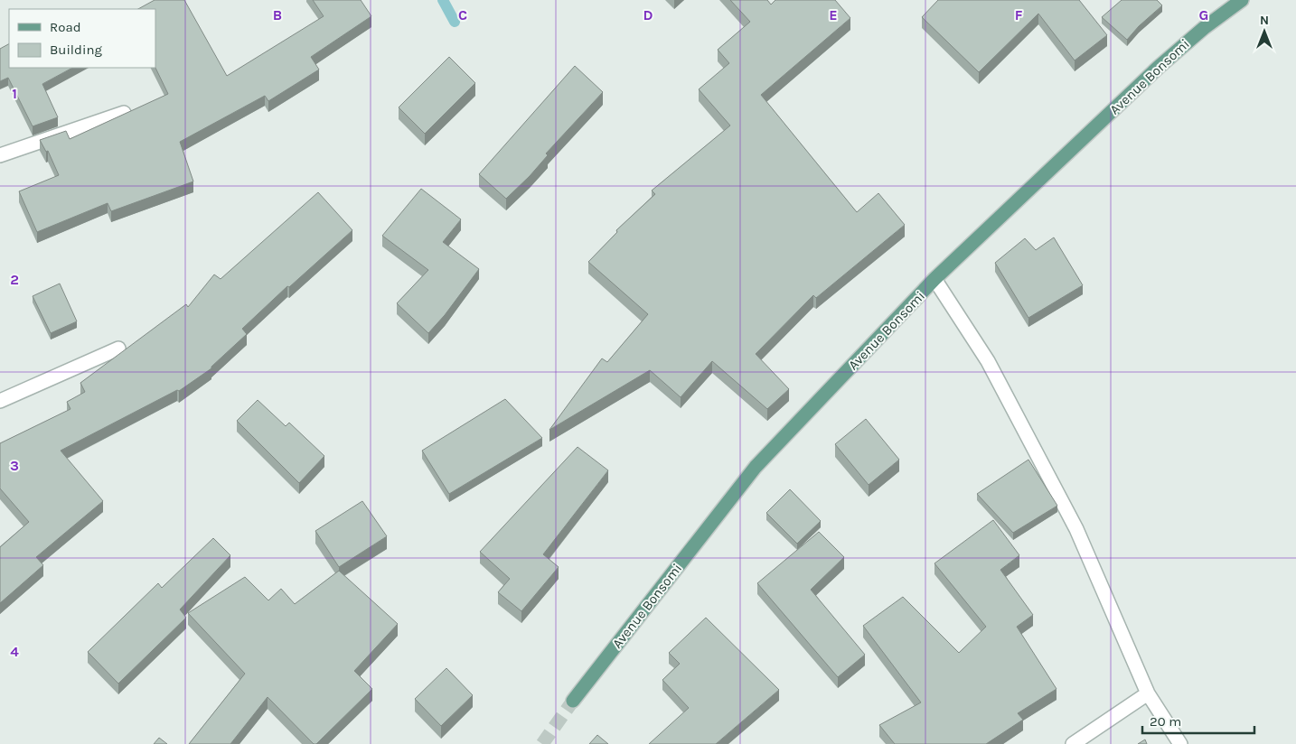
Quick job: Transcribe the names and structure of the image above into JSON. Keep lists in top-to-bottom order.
{
  "streets": {
    "main road": ["Avenue Bonsomi"]
  },
  "legend": ["Road", "Building"],
  "scale_bar": "20 m",
  "north": "top",
  "grid": {
    "columns": [
      "B",
      "C",
      "D",
      "E",
      "F",
      "G"
    ],
    "rows": [
      "1",
      "2",
      "3",
      "4"
    ]
  }
}
